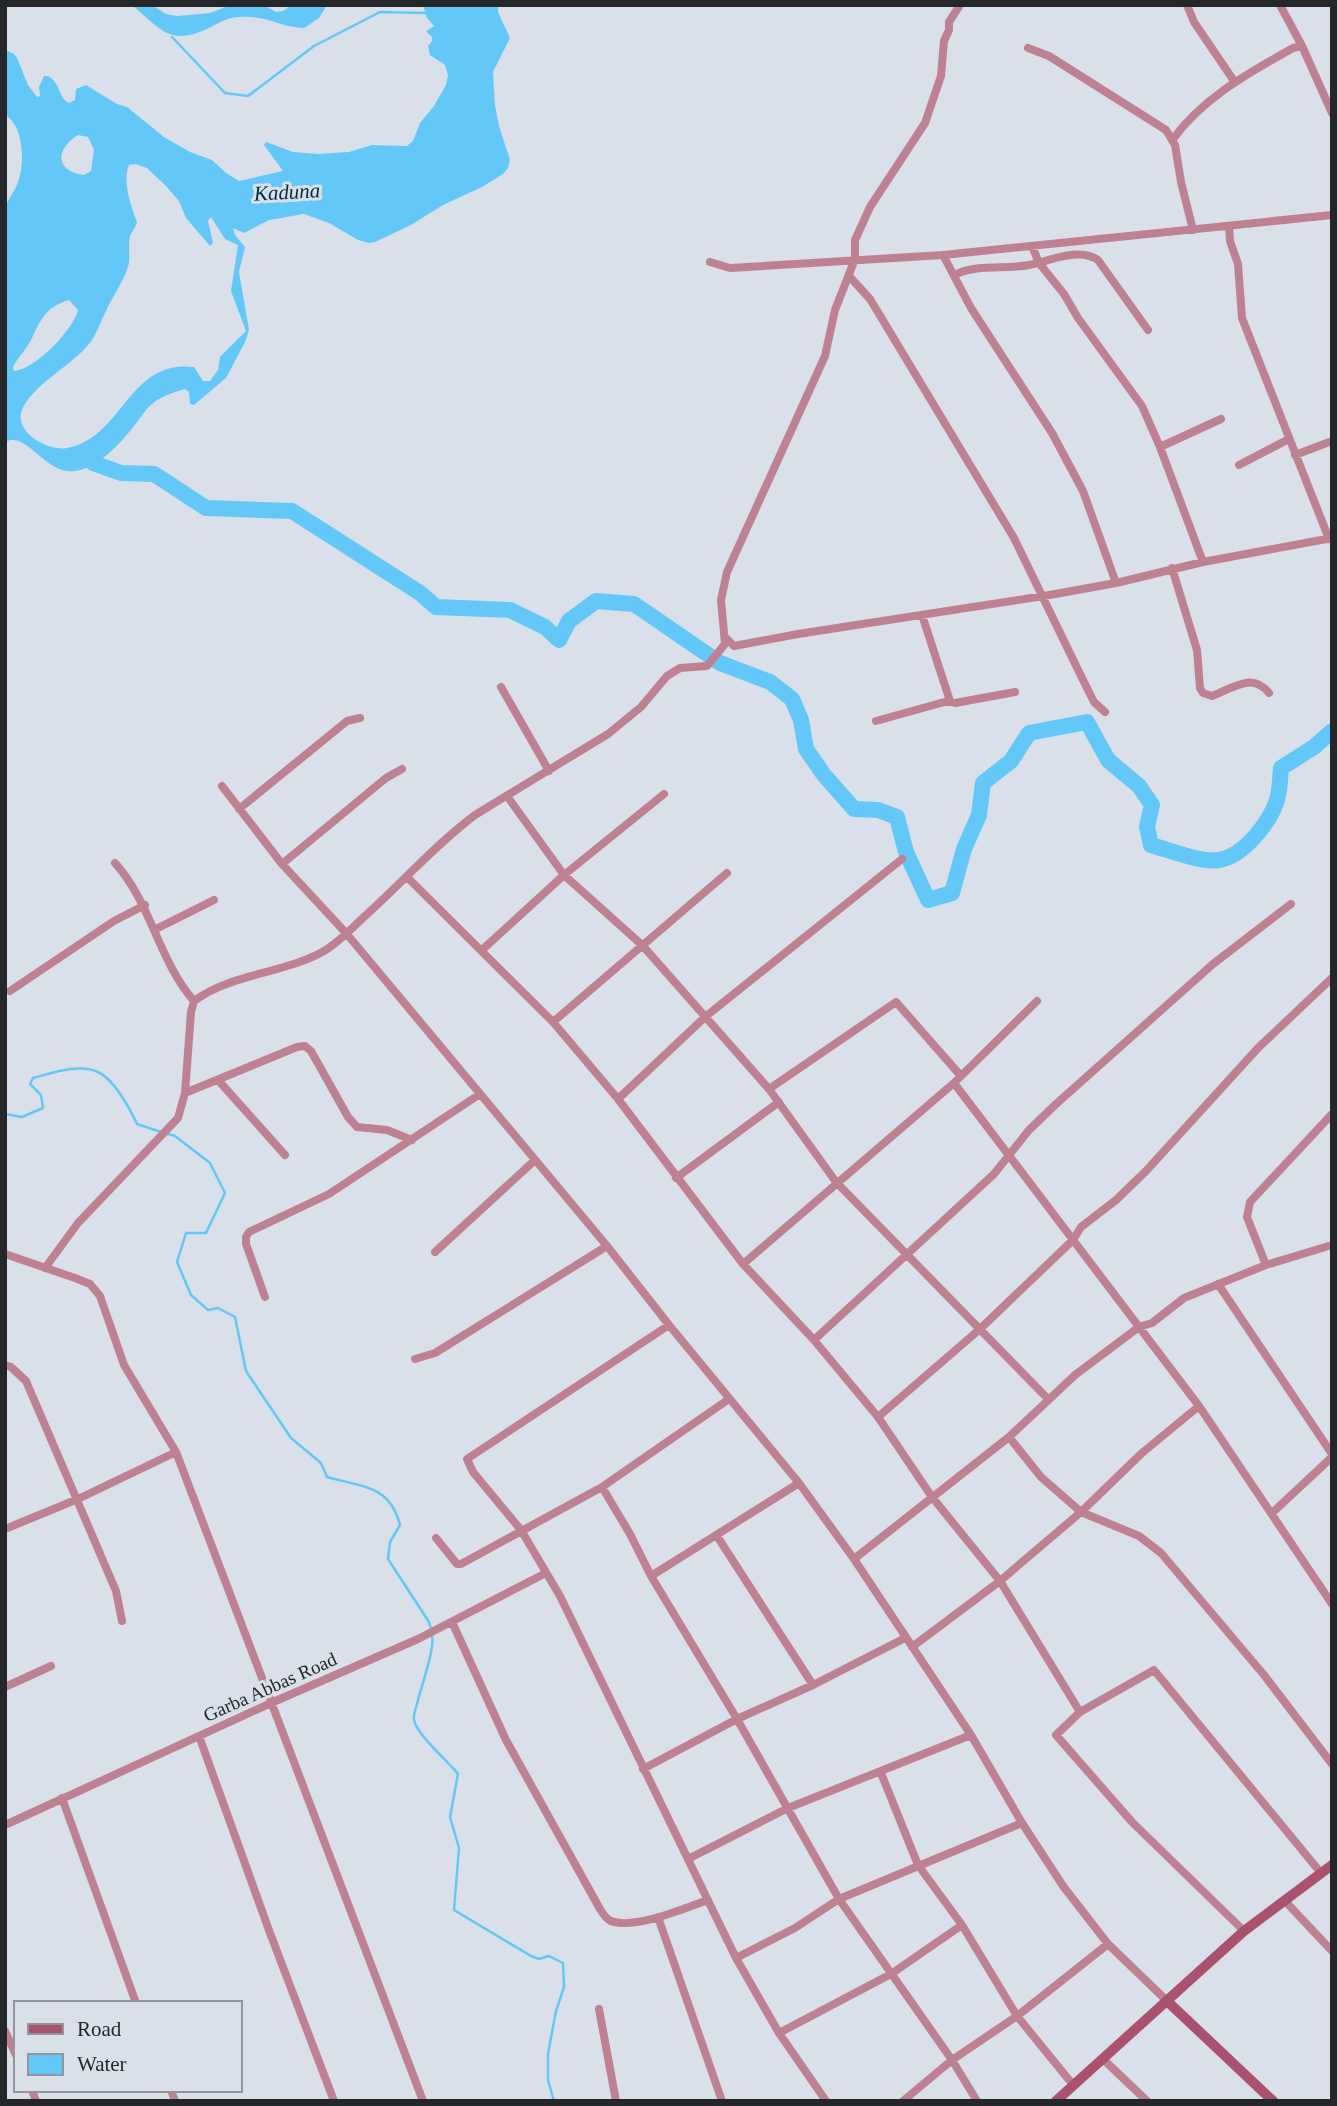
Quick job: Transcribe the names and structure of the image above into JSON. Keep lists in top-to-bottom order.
{
  "streets": {
    "street": ["Garba Abbas Road"]
  },
  "water": ["Kaduna"],
  "legend": ["Road", "Water"]
}
